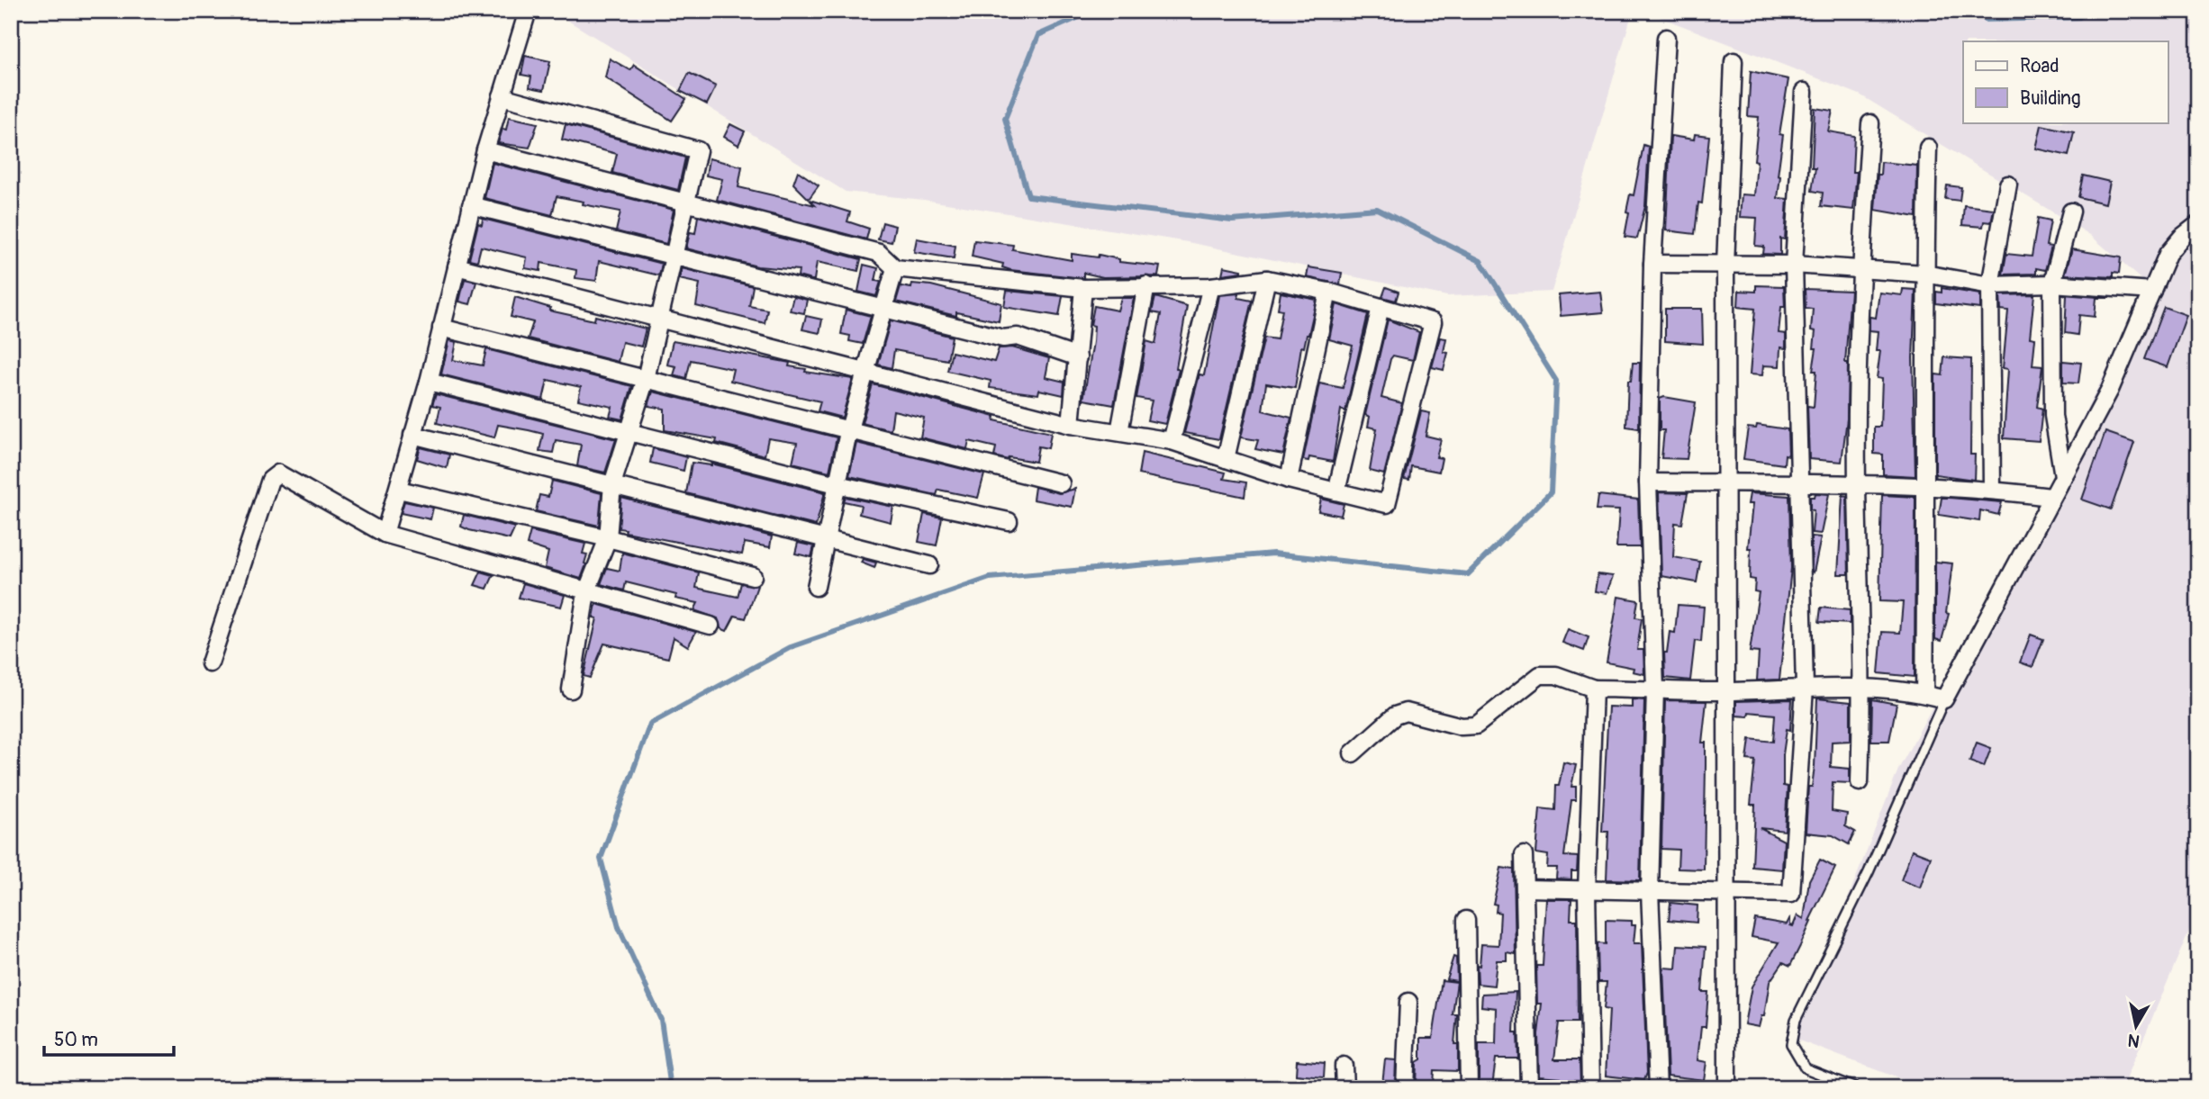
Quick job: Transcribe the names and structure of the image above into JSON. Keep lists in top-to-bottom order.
{
  "legend": ["Road", "Building"],
  "scale_bar": "50 m",
  "north": "bottom"
}
